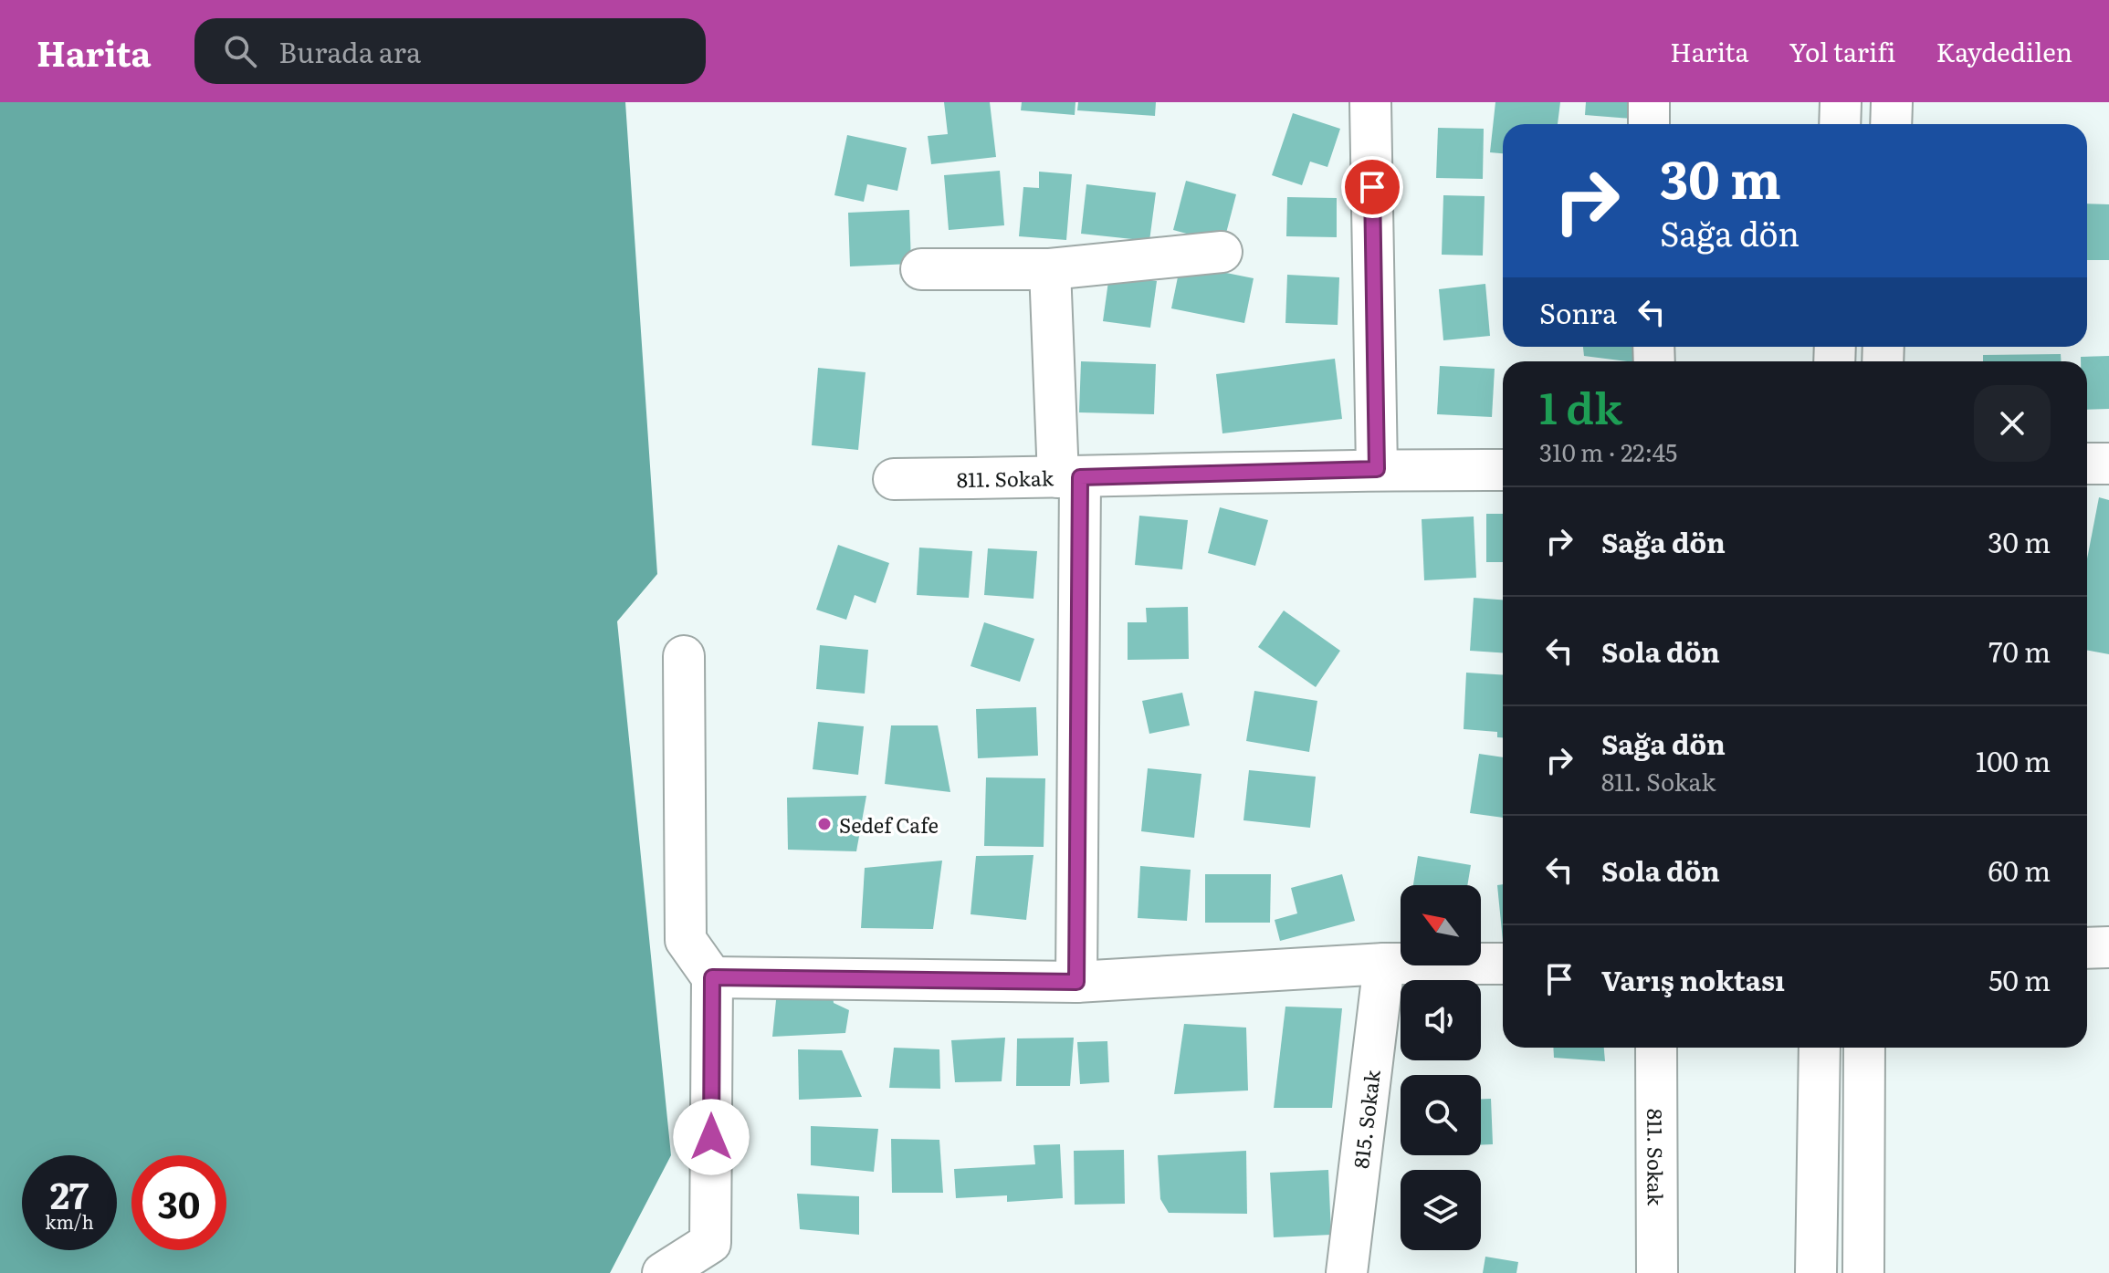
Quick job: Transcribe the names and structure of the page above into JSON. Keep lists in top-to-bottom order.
{
  "streets": {
    "street": ["811. Sokak", "815. Sokak"]
  },
  "places": ["Sedef Cafe"],
  "north": "top left",
  "page": {
    "header": "Harita",
    "search": "Burada ara",
    "nav": ["Harita", "Yol tarifi", "Kaydedilen"],
    "turn": ["30 m", "Sağa dön"],
    "then": "Sonra",
    "heading": ["1 dk", "310 m · 22:45"],
    "list": [
      {
        "name": "Sağa dön",
        "value": "30 m"
      },
      {
        "name": "Sola dön",
        "value": "70 m"
      },
      {
        "name": "Sağa dön",
        "note": "811. Sokak",
        "value": "100 m"
      },
      {
        "name": "Sola dön",
        "value": "60 m"
      },
      {
        "name": "Varış noktası",
        "value": "50 m"
      }
    ],
    "speed": "27 km/h",
    "limit": "30"
  }
}
